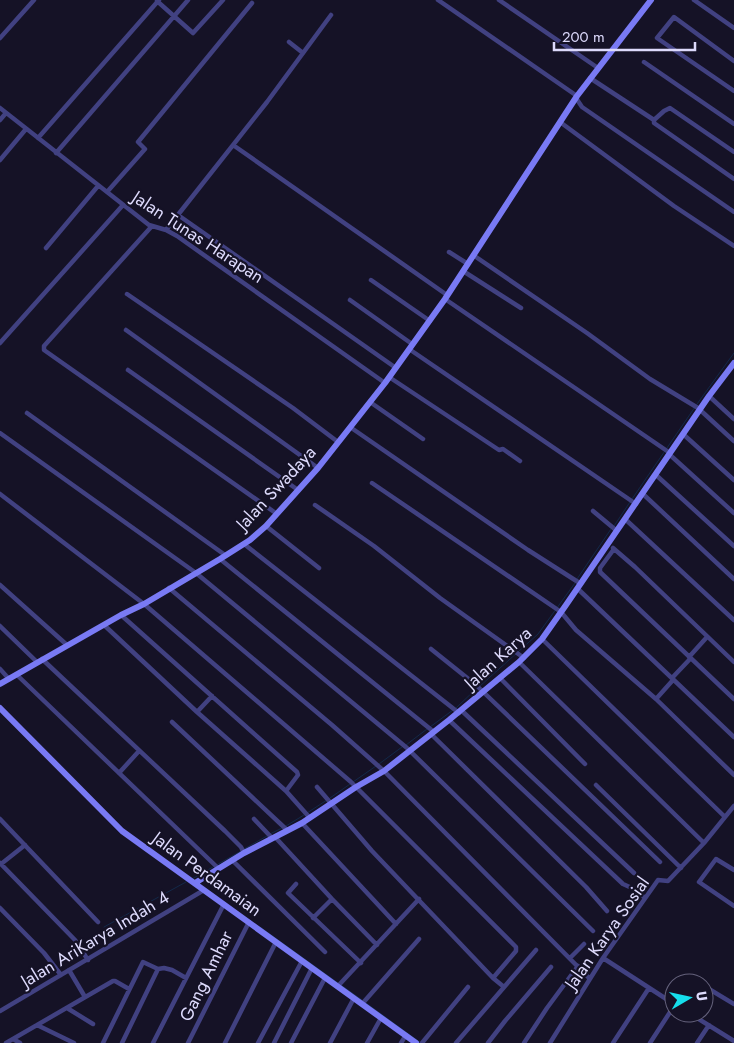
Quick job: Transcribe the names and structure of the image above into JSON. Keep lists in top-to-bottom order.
{
  "streets": {
    "street": [
      "Jalan Tunas Harapan",
      "Jalan Swadaya",
      "Jalan Karya",
      "Jalan Perdamaian",
      "Jalan Karya Sosial",
      "Jalan AriKarya Indah 4",
      "Gang Amhar"
    ]
  },
  "crossings": [
    ["Jalan Tunas Harapan", "Jalan Swadaya"],
    ["Jalan Karya", "Jalan Perdamaian"],
    ["Jalan Perdamaian", "Jalan AriKarya Indah 4"],
    ["Jalan Perdamaian", "Gang Amhar"]
  ],
  "scale_bar": "200 m",
  "north": "right"
}
